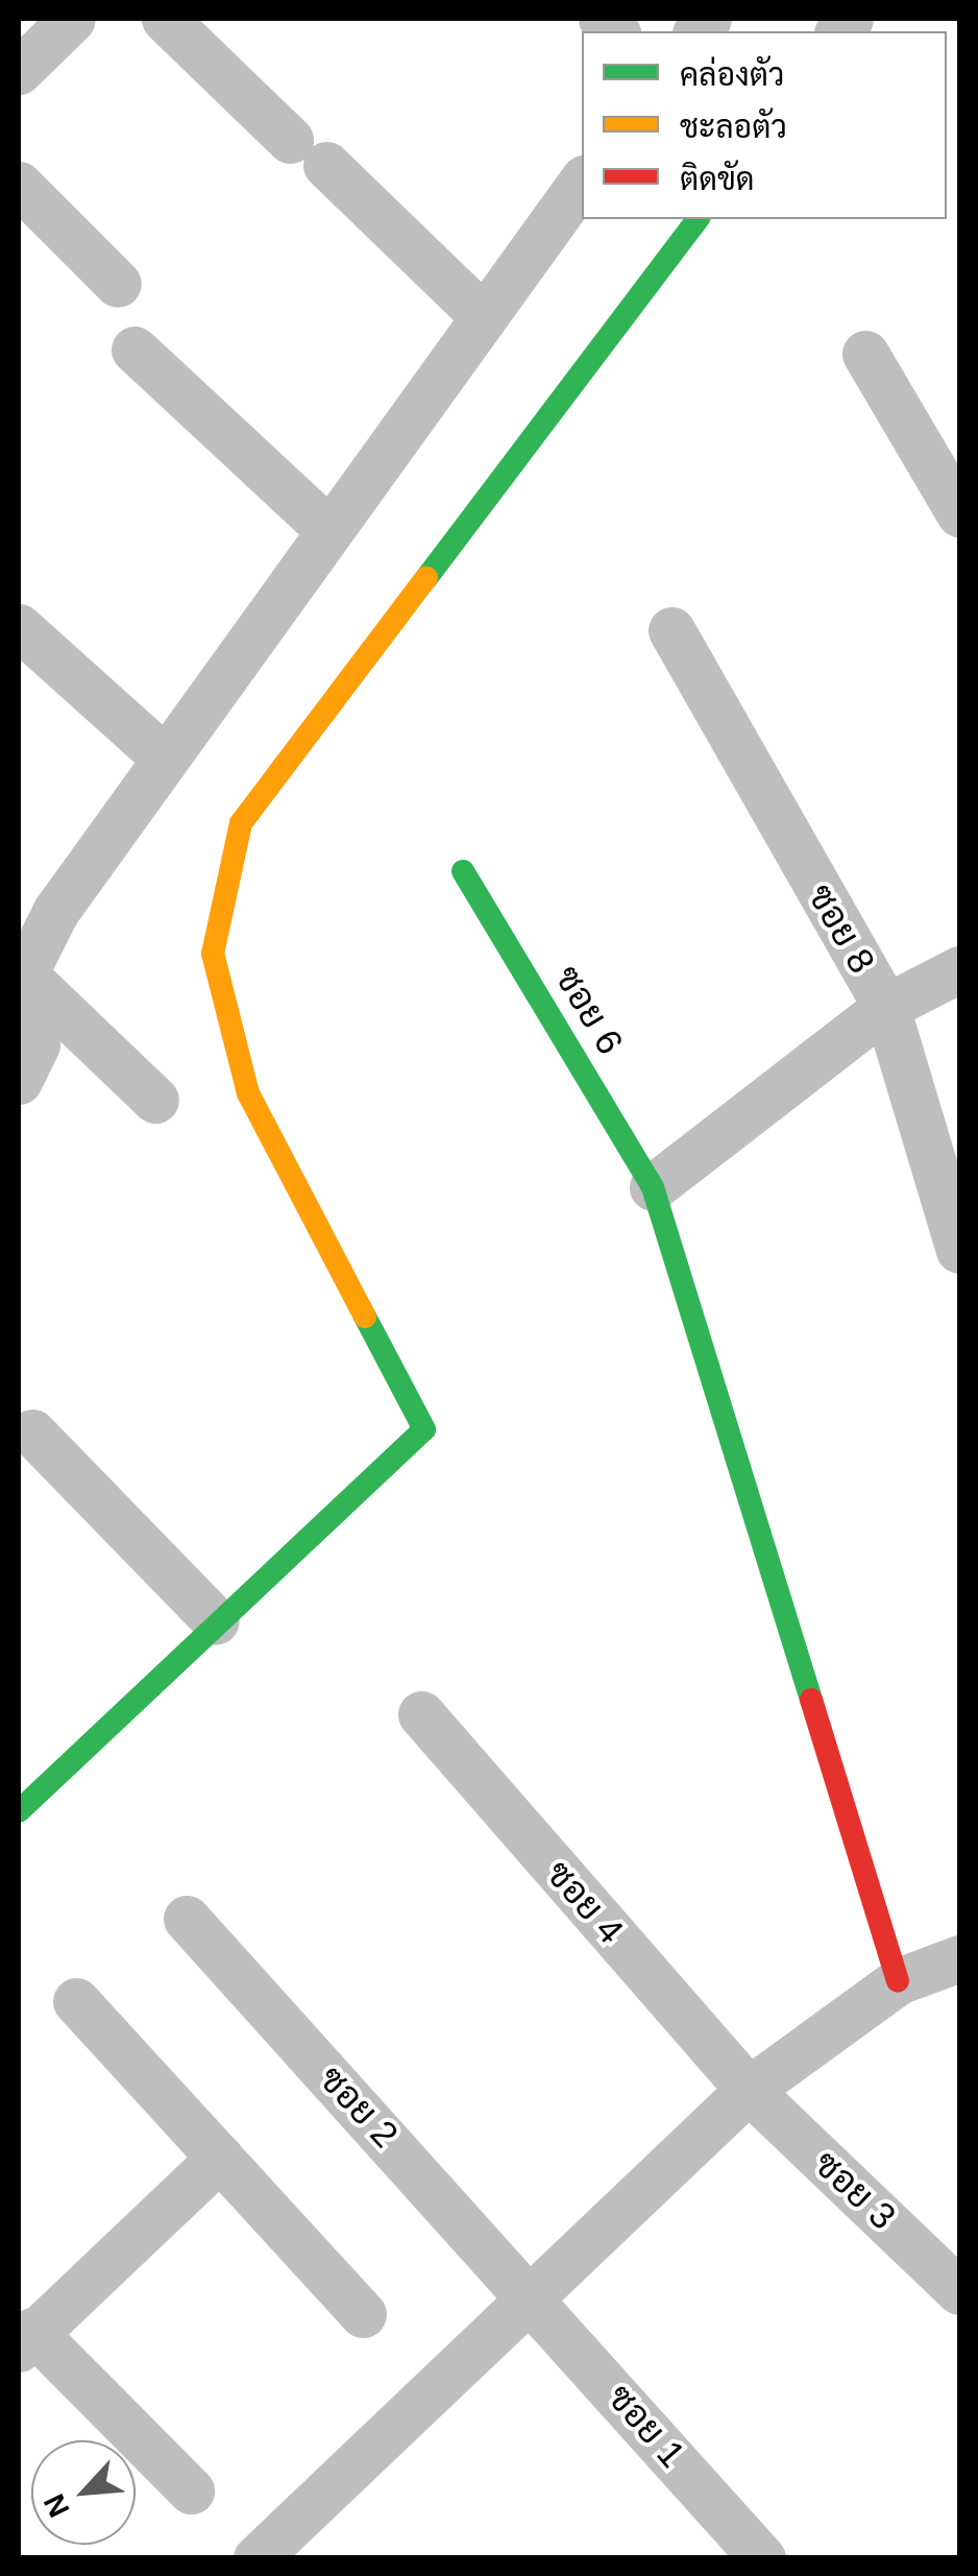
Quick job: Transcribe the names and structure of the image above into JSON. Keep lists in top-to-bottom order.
{
  "streets": {
    "street": [
      "ซอย 8",
      "ซอย 6",
      "ซอย 4",
      "ซอย 2",
      "ซอย 3",
      "ซอย 1"
    ]
  },
  "crossings": [
    ["ซอย 4", "ซอย 3"],
    ["ซอย 2", "ซอย 1"]
  ],
  "legend": ["คล่องตัว", "ชะลอตัว", "ติดขัด"],
  "north": "bottom left"
}
